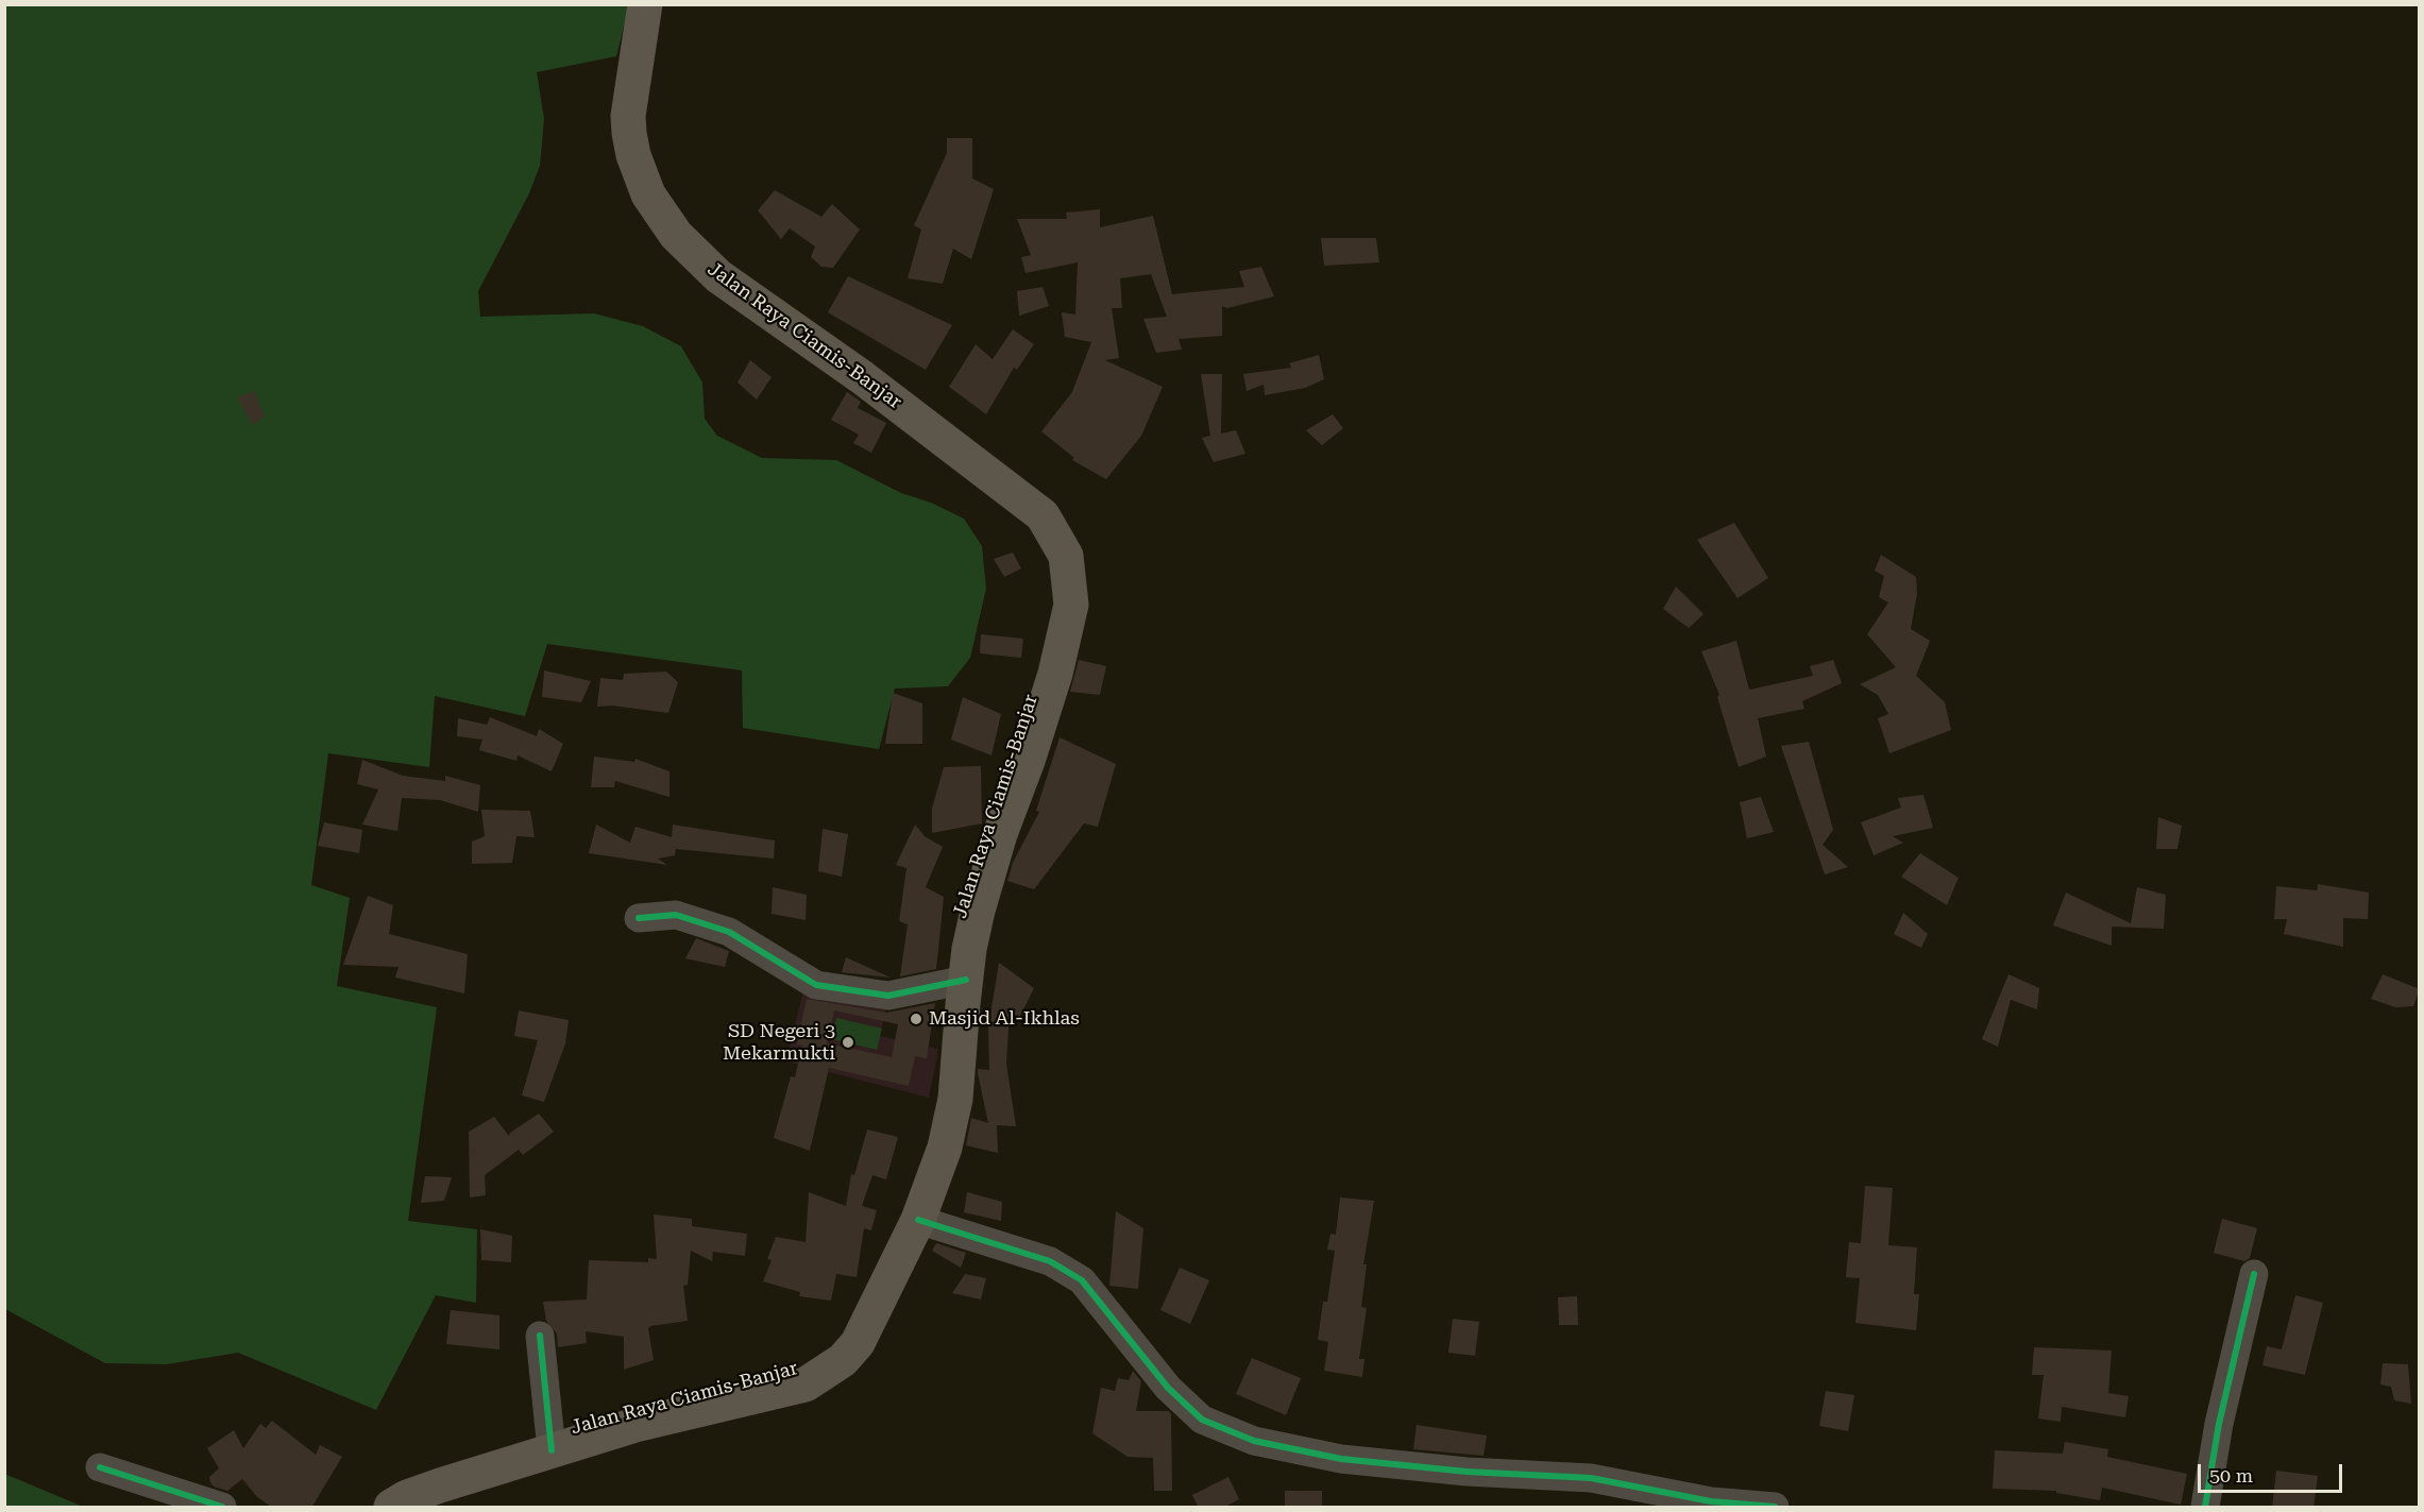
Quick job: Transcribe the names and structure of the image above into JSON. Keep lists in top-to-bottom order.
{
  "streets": {
    "highway": ["Jalan Raya Ciamis-Banjar"]
  },
  "places": ["Masjid Al-Ikhlas", "SD Negeri 3 Mekarmukti"],
  "scale_bar": "50 m"
}
